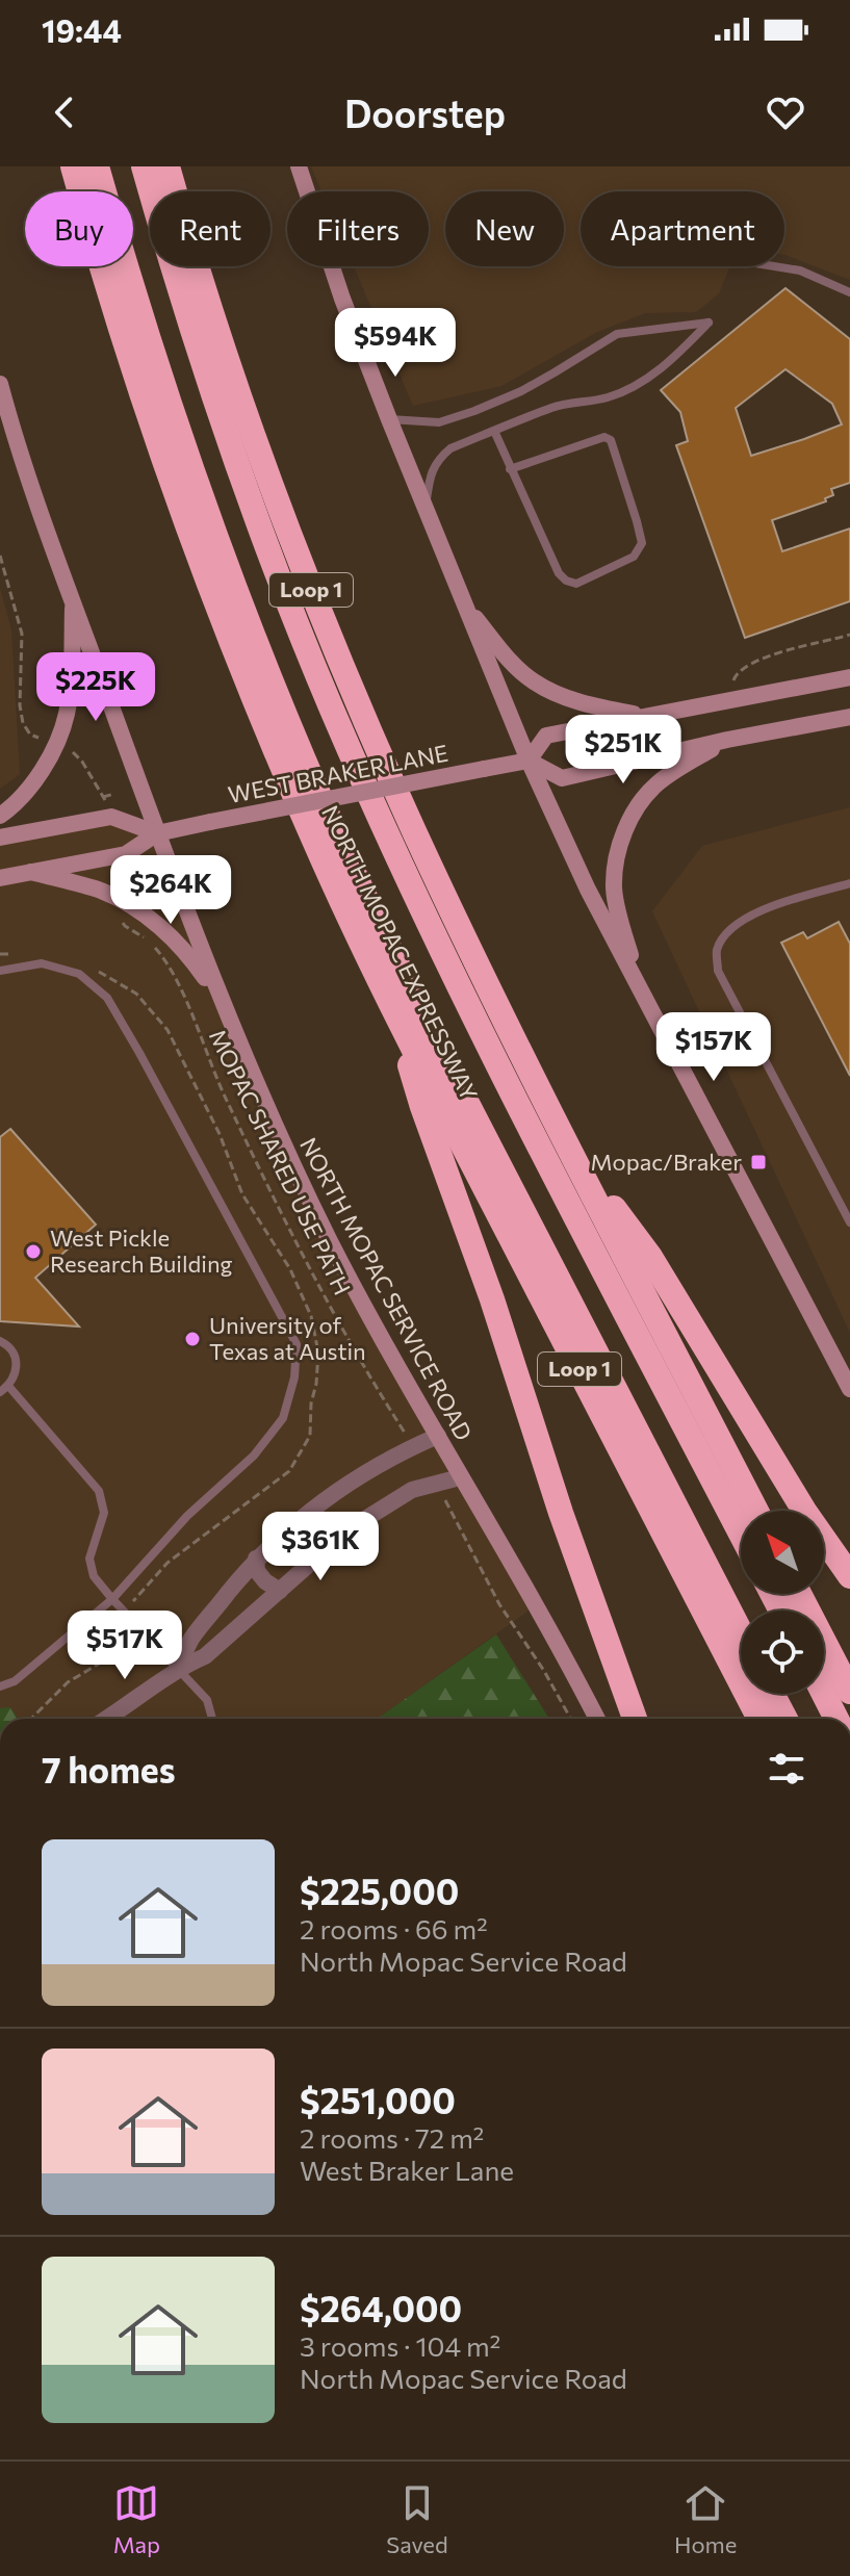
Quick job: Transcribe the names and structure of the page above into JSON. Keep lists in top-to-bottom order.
{
  "streets": {
    "highway": ["Loop 1", "NORTH MOPAC EXPRESSWAY"],
    "main road": ["WEST BRAKER LANE", "NORTH MOPAC SERVICE ROAD"],
    "path": ["MOPAC SHARED USE PATH"]
  },
  "crossings": [
    ["WEST BRAKER LANE", "NORTH MOPAC SERVICE ROAD"]
  ],
  "places": {
    "transit": ["Mopac/Braker"],
    "other": ["West Pickle Research Building", "University of Texas at Austin"]
  },
  "north": "top left",
  "page": {
    "status": "19:44",
    "header": "Doorstep",
    "chip": [
      "Buy",
      "Rent",
      "Filters",
      "New",
      "Apartment"
    ],
    "price": [
      "$594K",
      "$225K",
      "$251K",
      "$264K",
      "$157K",
      "$361K",
      "$517K"
    ],
    "heading": "7 homes",
    "list": [
      {
        "name": "$225,000",
        "note": "2 rooms · 66 m² · North Mopac Service Road"
      },
      {
        "name": "$251,000",
        "note": "2 rooms · 72 m² · West Braker Lane"
      },
      {
        "name": "$264,000",
        "note": "3 rooms · 104 m² · North Mopac Service Road"
      }
    ],
    "tabs": ["Map", "Saved", "Home"]
  }
}
